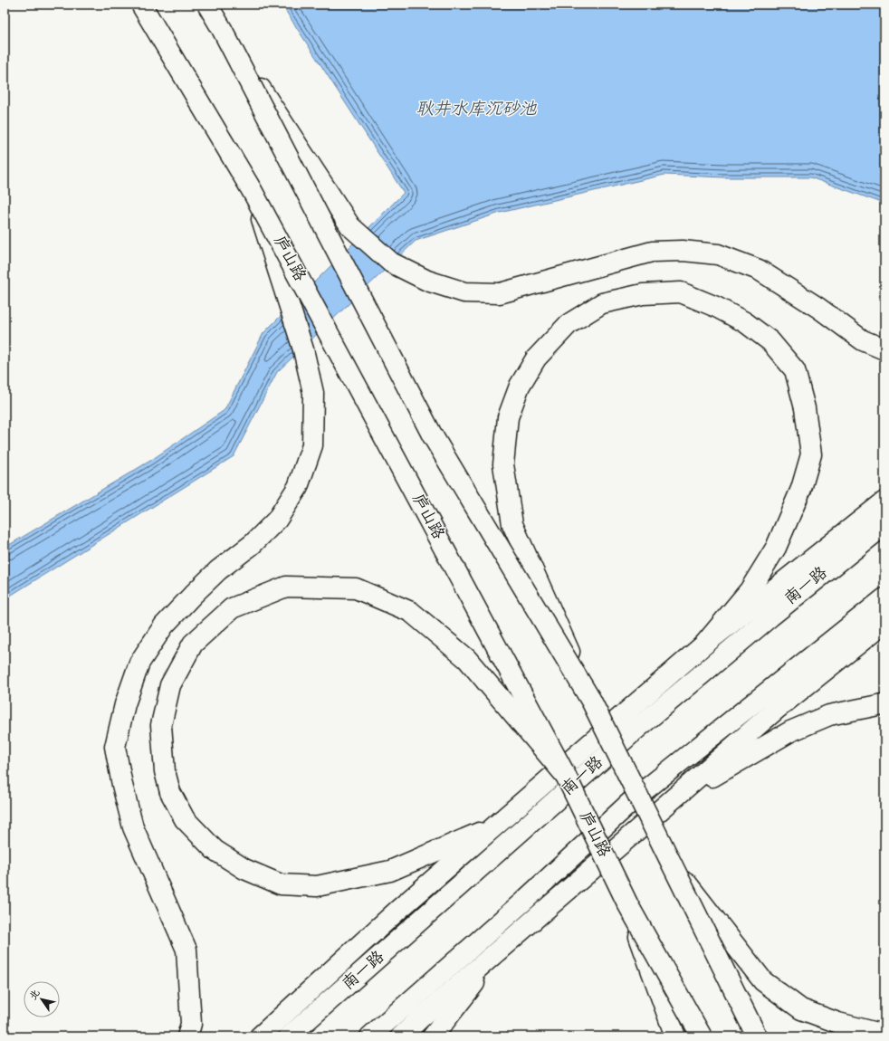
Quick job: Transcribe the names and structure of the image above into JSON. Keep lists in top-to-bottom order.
{
  "streets": {
    "main road": ["庐山路", "南一路"]
  },
  "water": ["耿井水库沉砂池"],
  "north": "top left"
}
